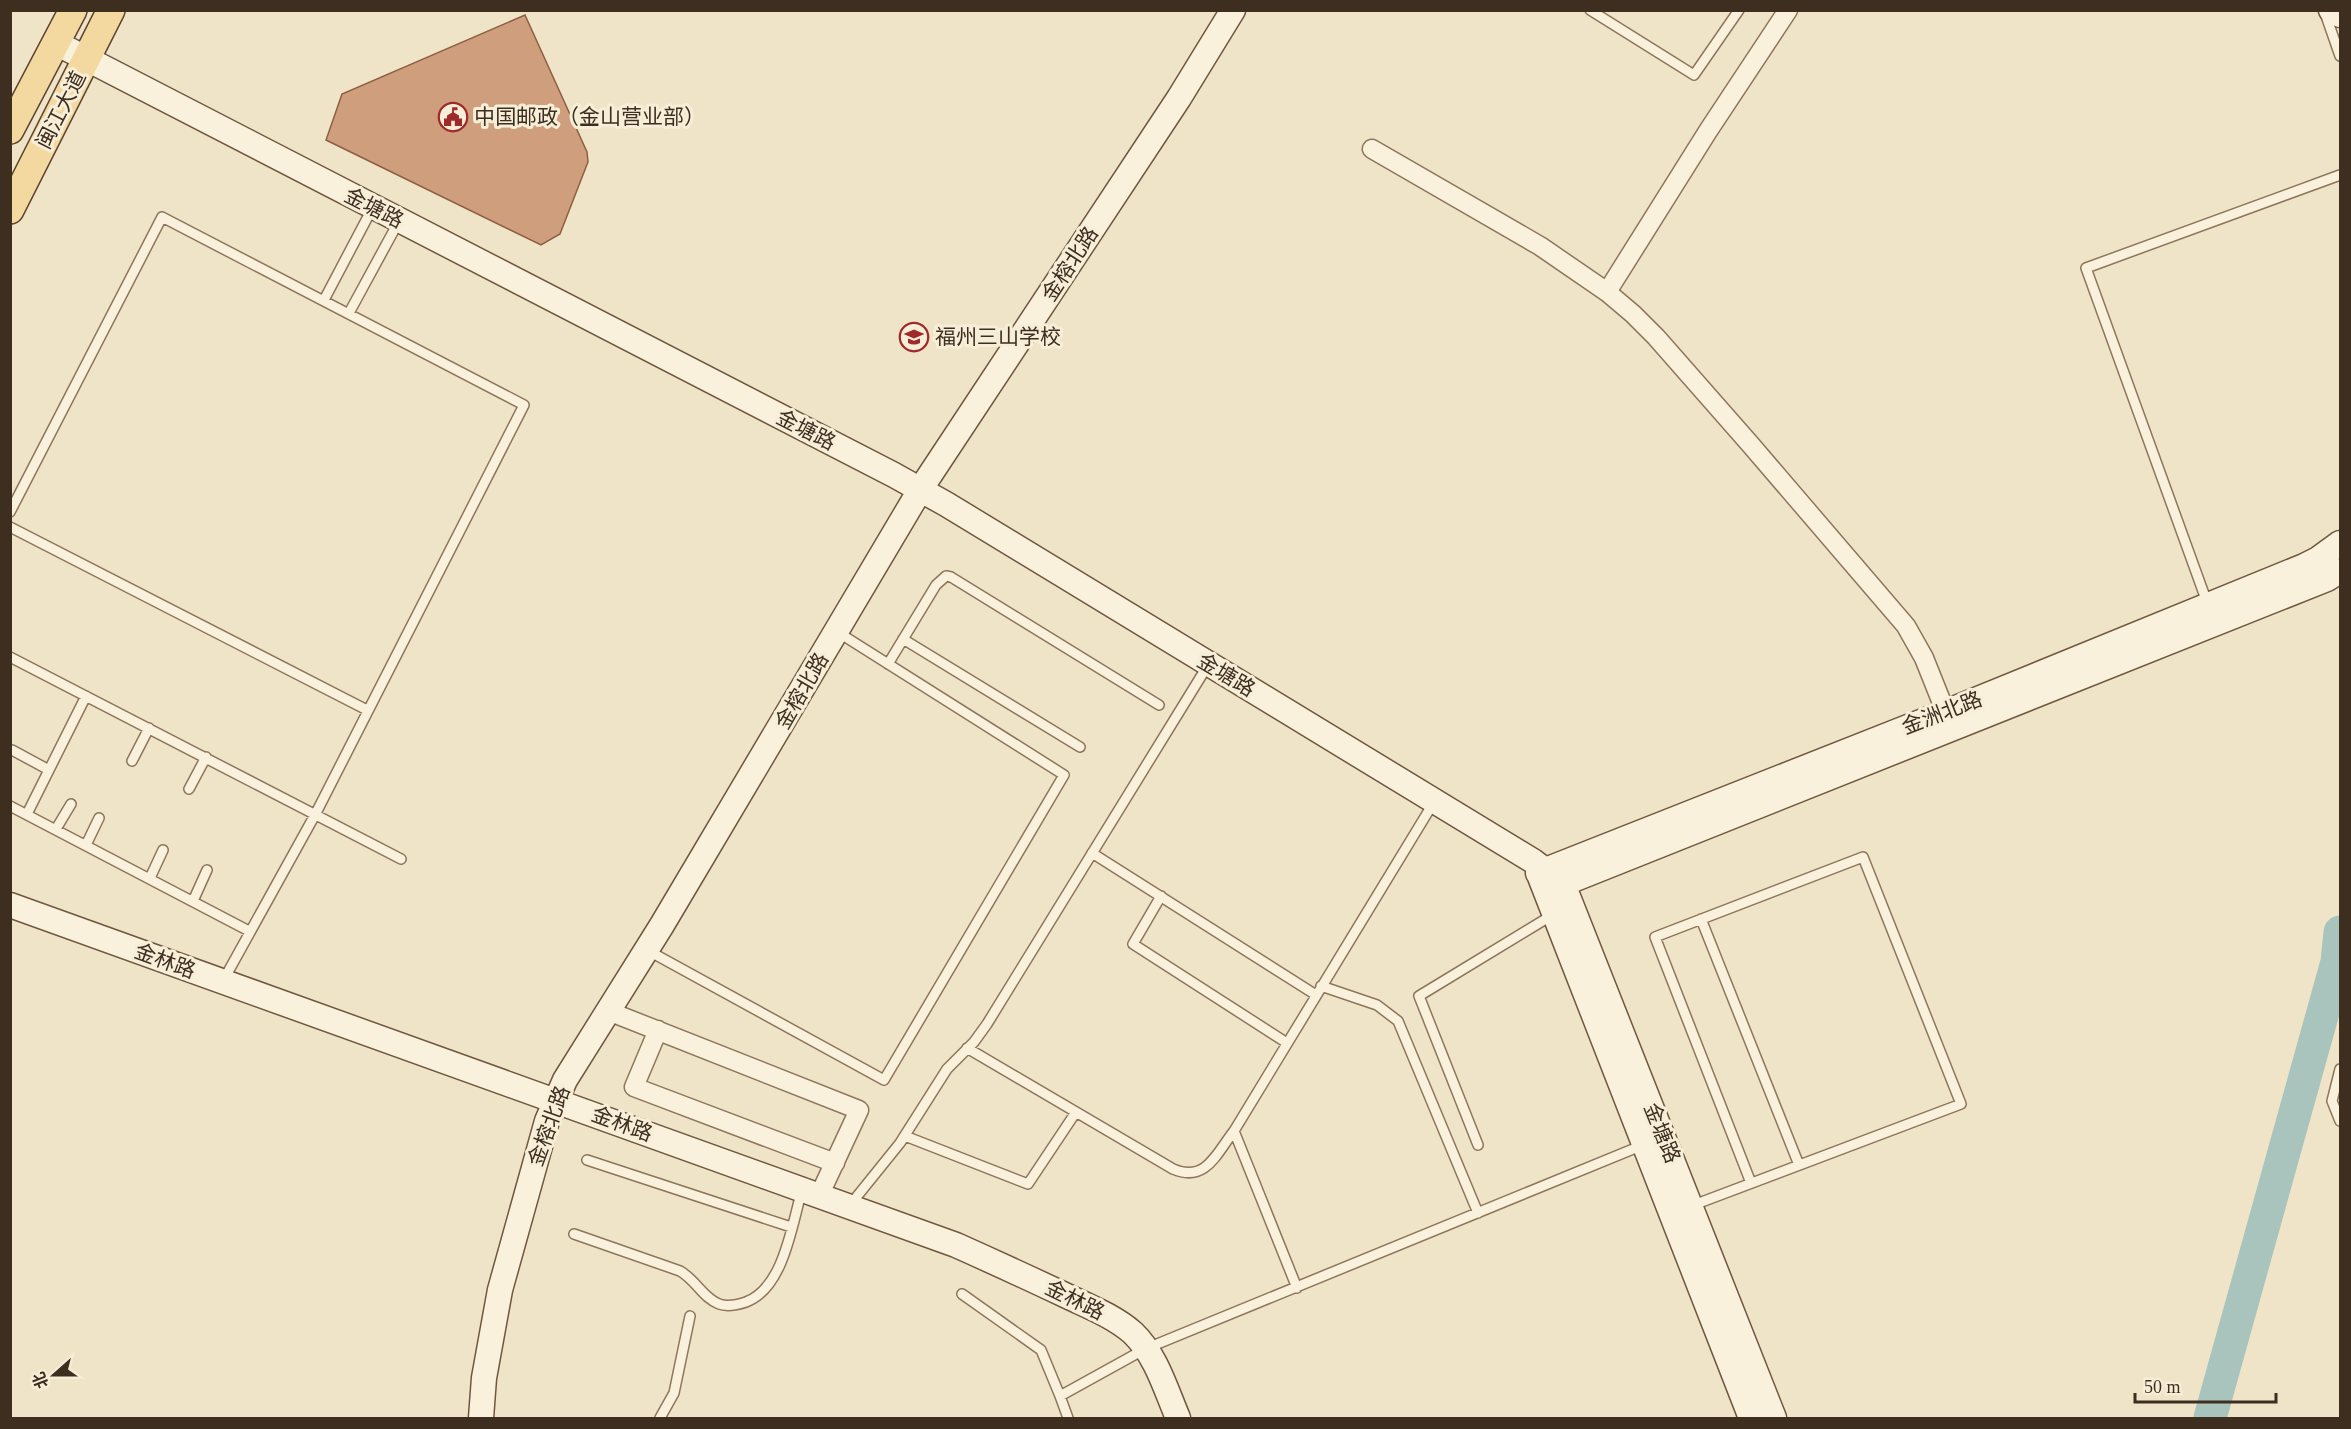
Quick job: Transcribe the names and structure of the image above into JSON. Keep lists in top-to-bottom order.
{
  "streets": {
    "main road": ["闽江大道"],
    "street": [
      "金塘路",
      "金榕北路",
      "金洲北路",
      "金林路"
    ]
  },
  "crossings": [
    ["闽江大道", "金塘路"],
    ["金塘路", "金榕北路"],
    ["金塘路", "金洲北路"],
    ["金榕北路", "金林路"]
  ],
  "places": {
    "public building": ["中国邮政（金山营业部）"],
    "school or university": ["福州三山学校"]
  },
  "scale_bar": "50 m",
  "north": "left"
}
